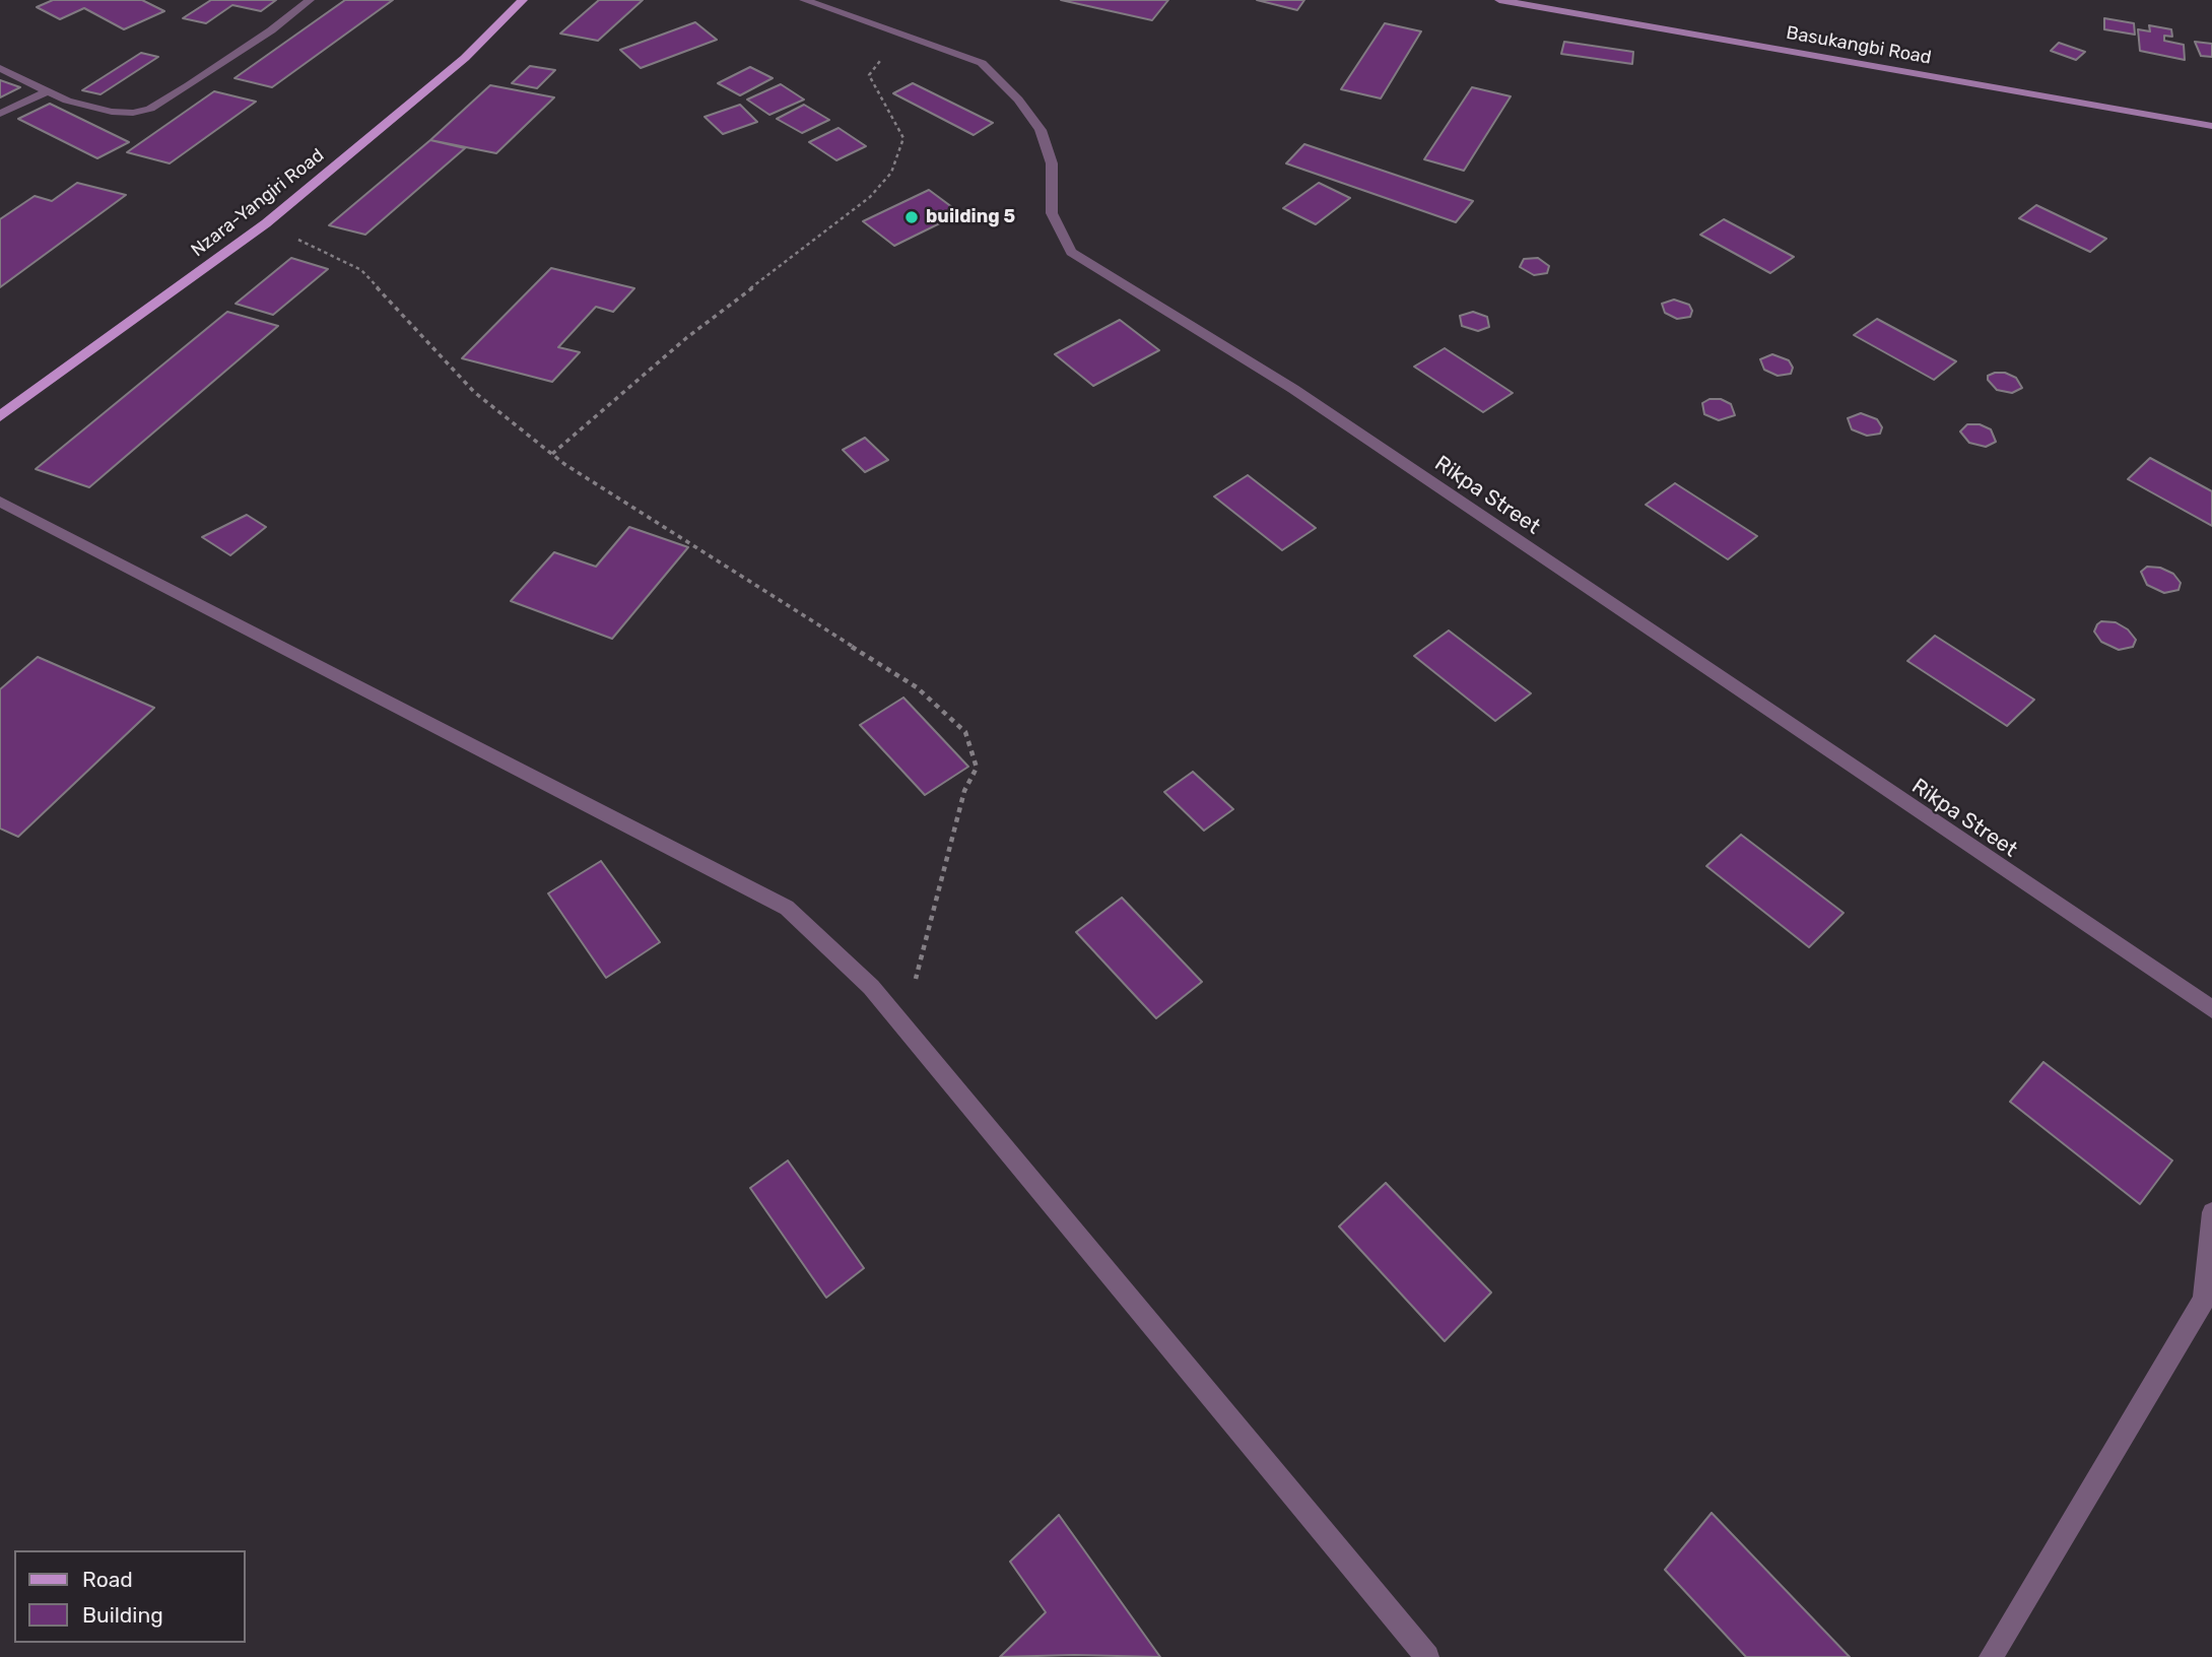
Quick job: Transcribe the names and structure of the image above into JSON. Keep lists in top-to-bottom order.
{
  "streets": {
    "main road": ["Nzara-Yangiri Road"],
    "street": ["Basukangbi Road", "Rikpa Street"]
  },
  "places": ["building 5"],
  "legend": ["Road", "Building"]
}
